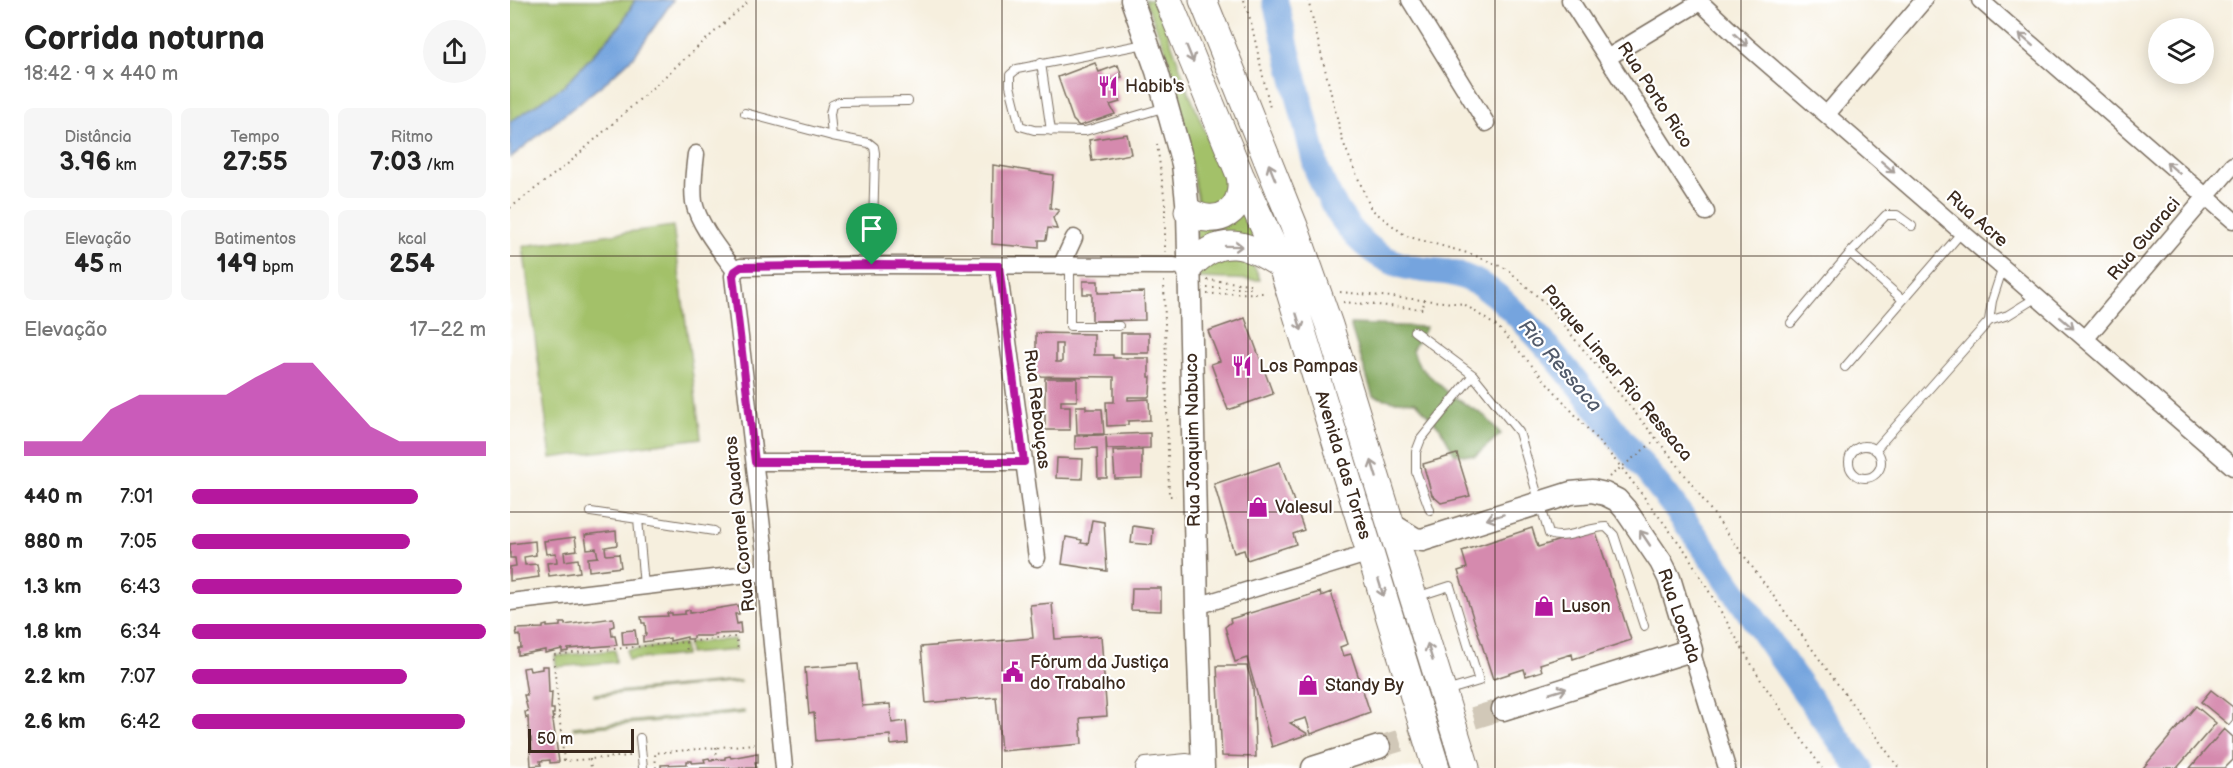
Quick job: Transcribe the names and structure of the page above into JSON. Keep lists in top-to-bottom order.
{
  "streets": {
    "highway": ["Avenida das Torres"],
    "main road": ["Rua Joaquim Nabuco", "Rua Loanda"],
    "street": [
      "Rua Porto Rico",
      "Rua Acre",
      "Rua Guaraci",
      "Rua Rebouças",
      "Rua Coronel Quadros"
    ],
    "path": ["Parque Linear Rio Ressaca"]
  },
  "crossings": [
    ["Rua Acre", "Rua Guaraci"]
  ],
  "one_way": ["Rua Acre", "Rua Loanda"],
  "water": ["Rio Ressaca"],
  "places": {
    "restaurant": ["Habib's", "Los Pampas"],
    "shop": ["Valesul", "Luson", "Standy By"],
    "public building": ["Fórum da Justiça do Trabalho"]
  },
  "scale_bar": "50 m",
  "page": {
    "heading": ["Corrida noturna", "18:42 · 9 × 440 m"],
    "stats": [
      ["Distância", "3.96 km"],
      ["Tempo", "27:55"],
      ["Ritmo", "7:03 /km"],
      ["Elevação", "45 m"],
      ["Batimentos", "149 bpm"],
      ["kcal", "254"]
    ],
    "chart": ["Elevação", "17–22 m"],
    "list": [
      {
        "name": "440 m",
        "note": "7:01"
      },
      {
        "name": "880 m",
        "note": "7:05"
      },
      {
        "name": "1.3 km",
        "note": "6:43"
      },
      {
        "name": "1.8 km",
        "note": "6:34"
      },
      {
        "name": "2.2 km",
        "note": "7:07"
      },
      {
        "name": "2.6 km",
        "note": "6:42"
      }
    ],
    "scale": "50 m"
  }
}
